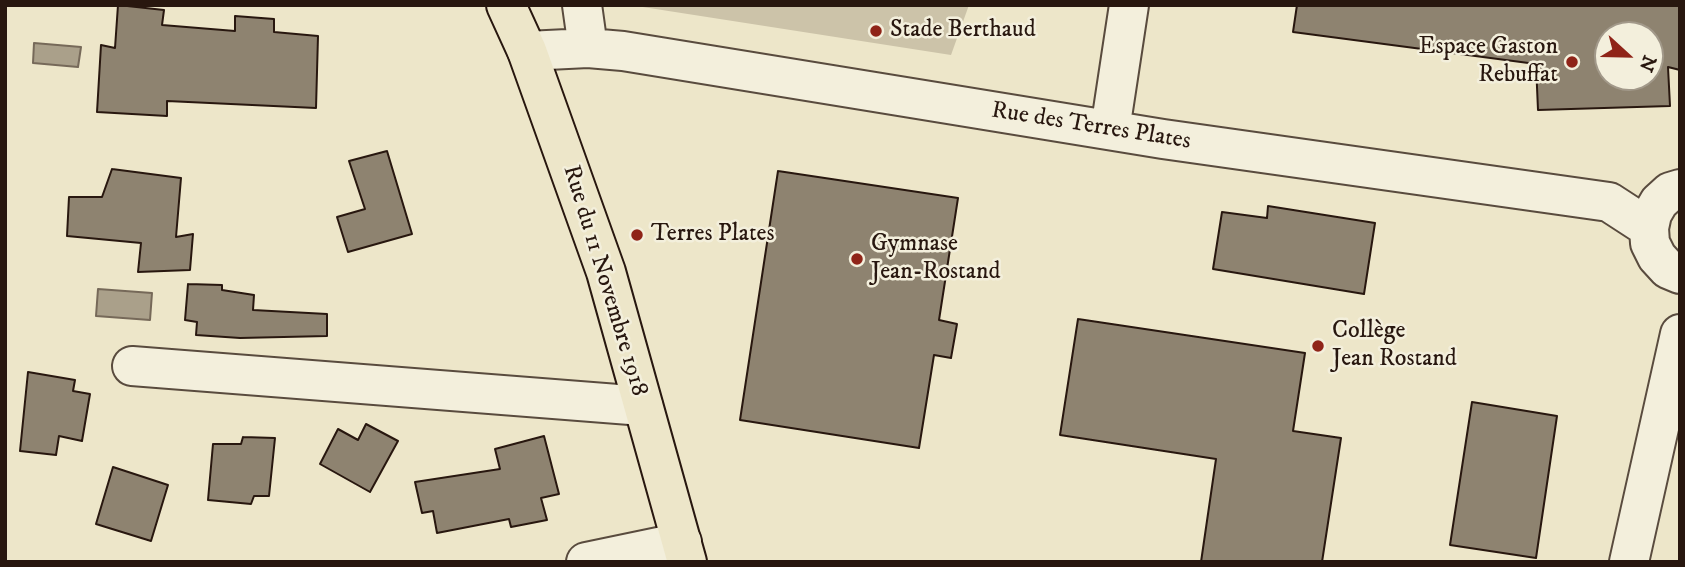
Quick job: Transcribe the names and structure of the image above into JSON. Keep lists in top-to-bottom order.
{
  "streets": {
    "main road": ["Rue du 11 Novembre 1918"],
    "street": ["Rue des Terres Plates"]
  },
  "crossings": [
    ["Rue des Terres Plates", "Rue du 11 Novembre 1918"]
  ],
  "places": [
    "Stade Berthaud",
    "Espace Gaston Rebuffat",
    "Terres Plates",
    "Gymnase Jean-Rostand",
    "Collège Jean Rostand"
  ],
  "north": "right"
}
